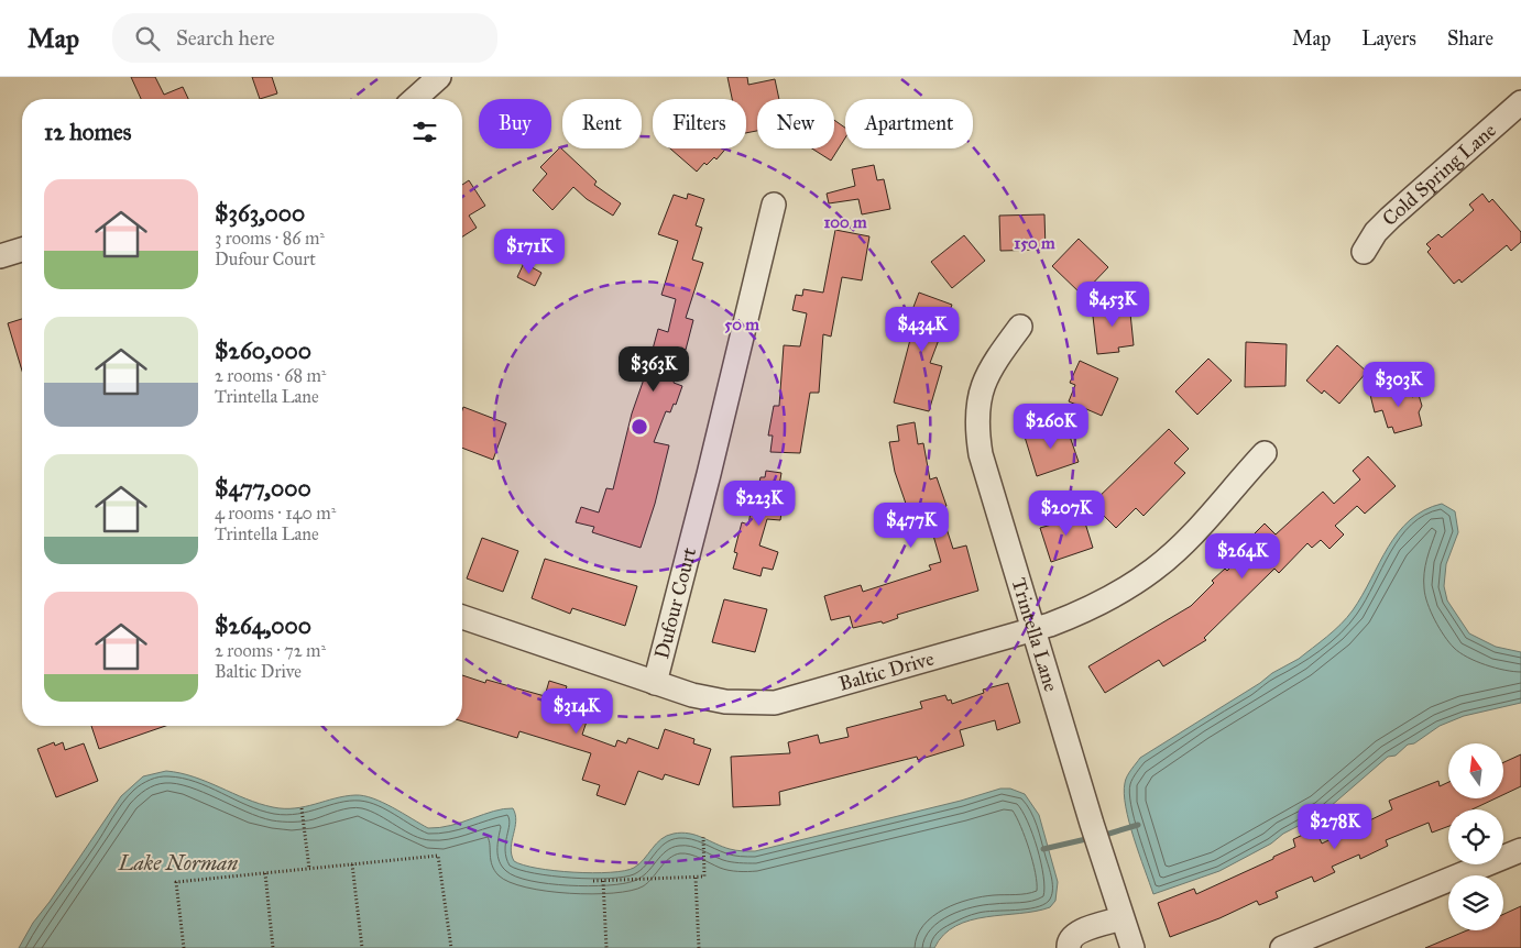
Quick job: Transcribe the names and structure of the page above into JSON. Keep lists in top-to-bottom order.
{
  "streets": {
    "street": [
      "Cold Spring Lane",
      "Dufour Court",
      "Trintella Lane",
      "Baltic Drive"
    ]
  },
  "crossings": [
    ["Dufour Court", "Baltic Drive"],
    ["Trintella Lane", "Baltic Drive"]
  ],
  "water": ["Lake Norman"],
  "north": "top",
  "page": {
    "header": "Map",
    "search": "Search here",
    "nav": ["Map", "Layers", "Share"],
    "chip": [
      "Buy",
      "Rent",
      "Filters",
      "New",
      "Apartment"
    ],
    "heading": "12 homes",
    "list": [
      {
        "name": "$363,000",
        "note": "3 rooms · 86 m² · Dufour Court"
      },
      {
        "name": "$260,000",
        "note": "2 rooms · 68 m² · Trintella Lane"
      },
      {
        "name": "$477,000",
        "note": "4 rooms · 140 m² · Trintella Lane"
      },
      {
        "name": "$264,000",
        "note": "2 rooms · 72 m² · Baltic Drive"
      }
    ],
    "price": [
      "$171K",
      "$453K",
      "$434K",
      "$363K",
      "$303K",
      "$260K",
      "$223K",
      "$207K",
      "$477K",
      "$264K",
      "$314K",
      "$278K"
    ]
  },
  "rings": ["100 m", "150 m", "50 m"]
}
